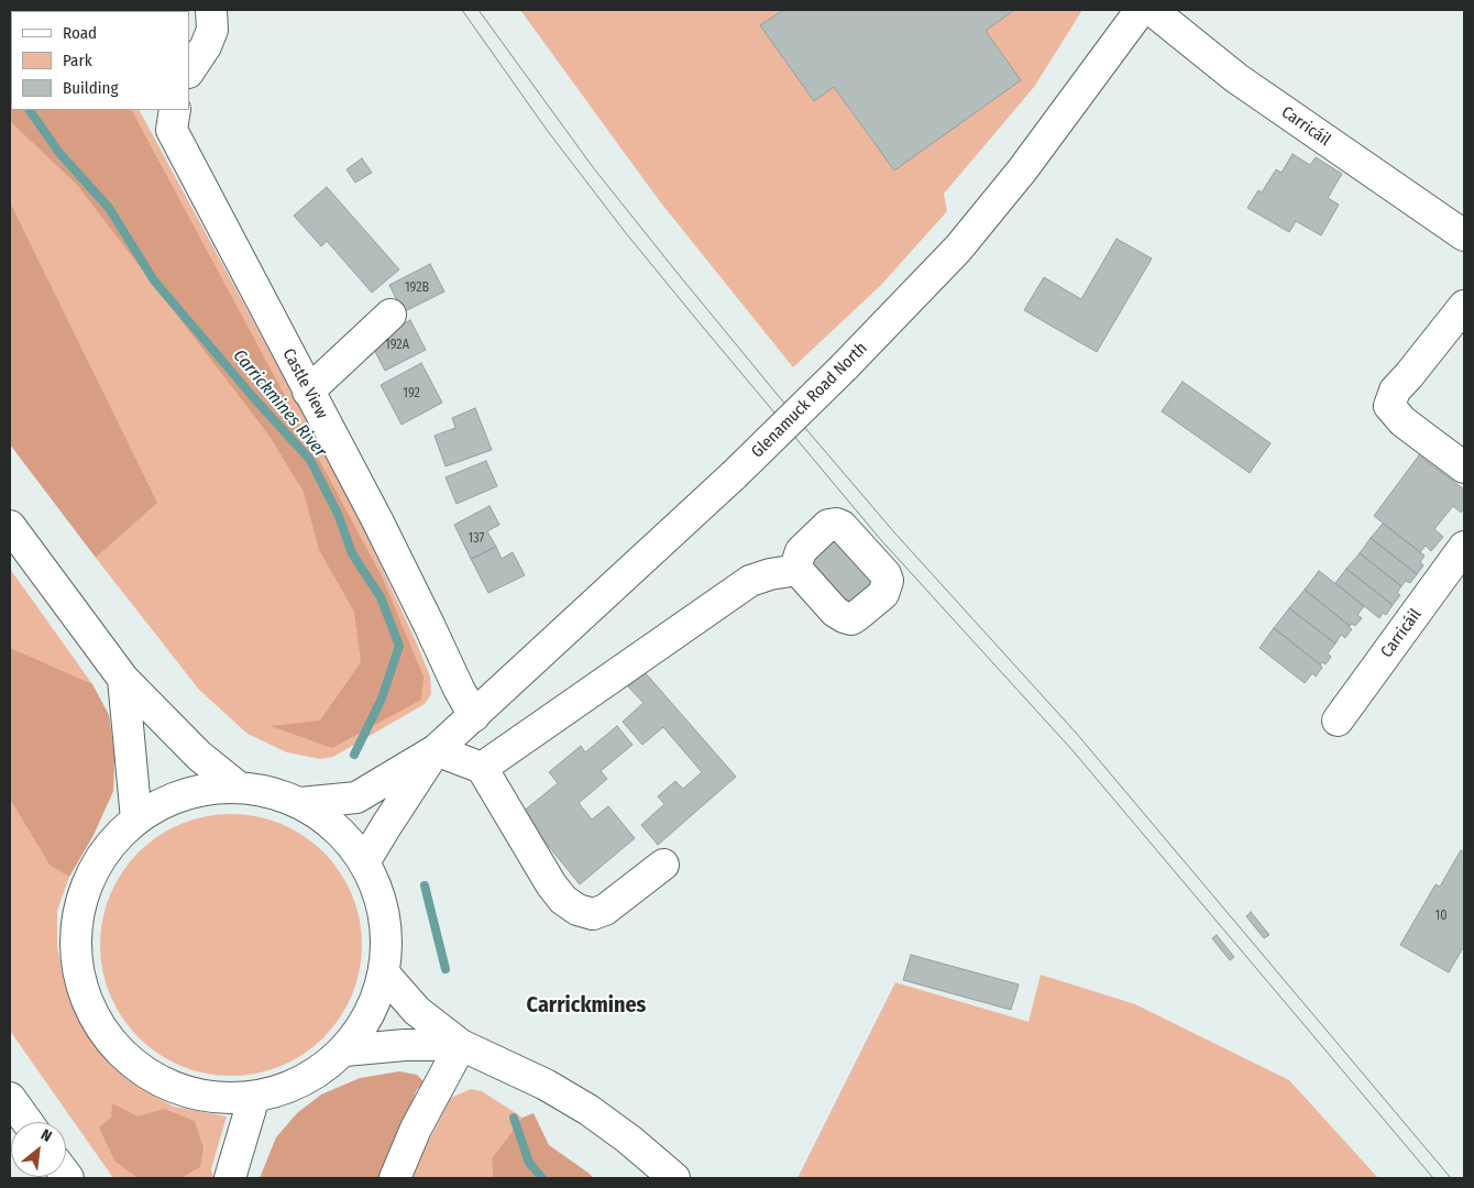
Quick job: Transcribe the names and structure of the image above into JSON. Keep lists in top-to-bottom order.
{
  "streets": {
    "main road": ["Carricáil", "Castle View", "Glenamuck Road North"]
  },
  "crossings": [
    ["Castle View", "Glenamuck Road North"]
  ],
  "districts": ["Carrickmines"],
  "water": ["Carrickmines River"],
  "house_numbers": [
    "192B",
    "192A",
    "192",
    "137",
    "10"
  ],
  "legend": ["Road", "Park", "Building"],
  "north": "top right"
}
